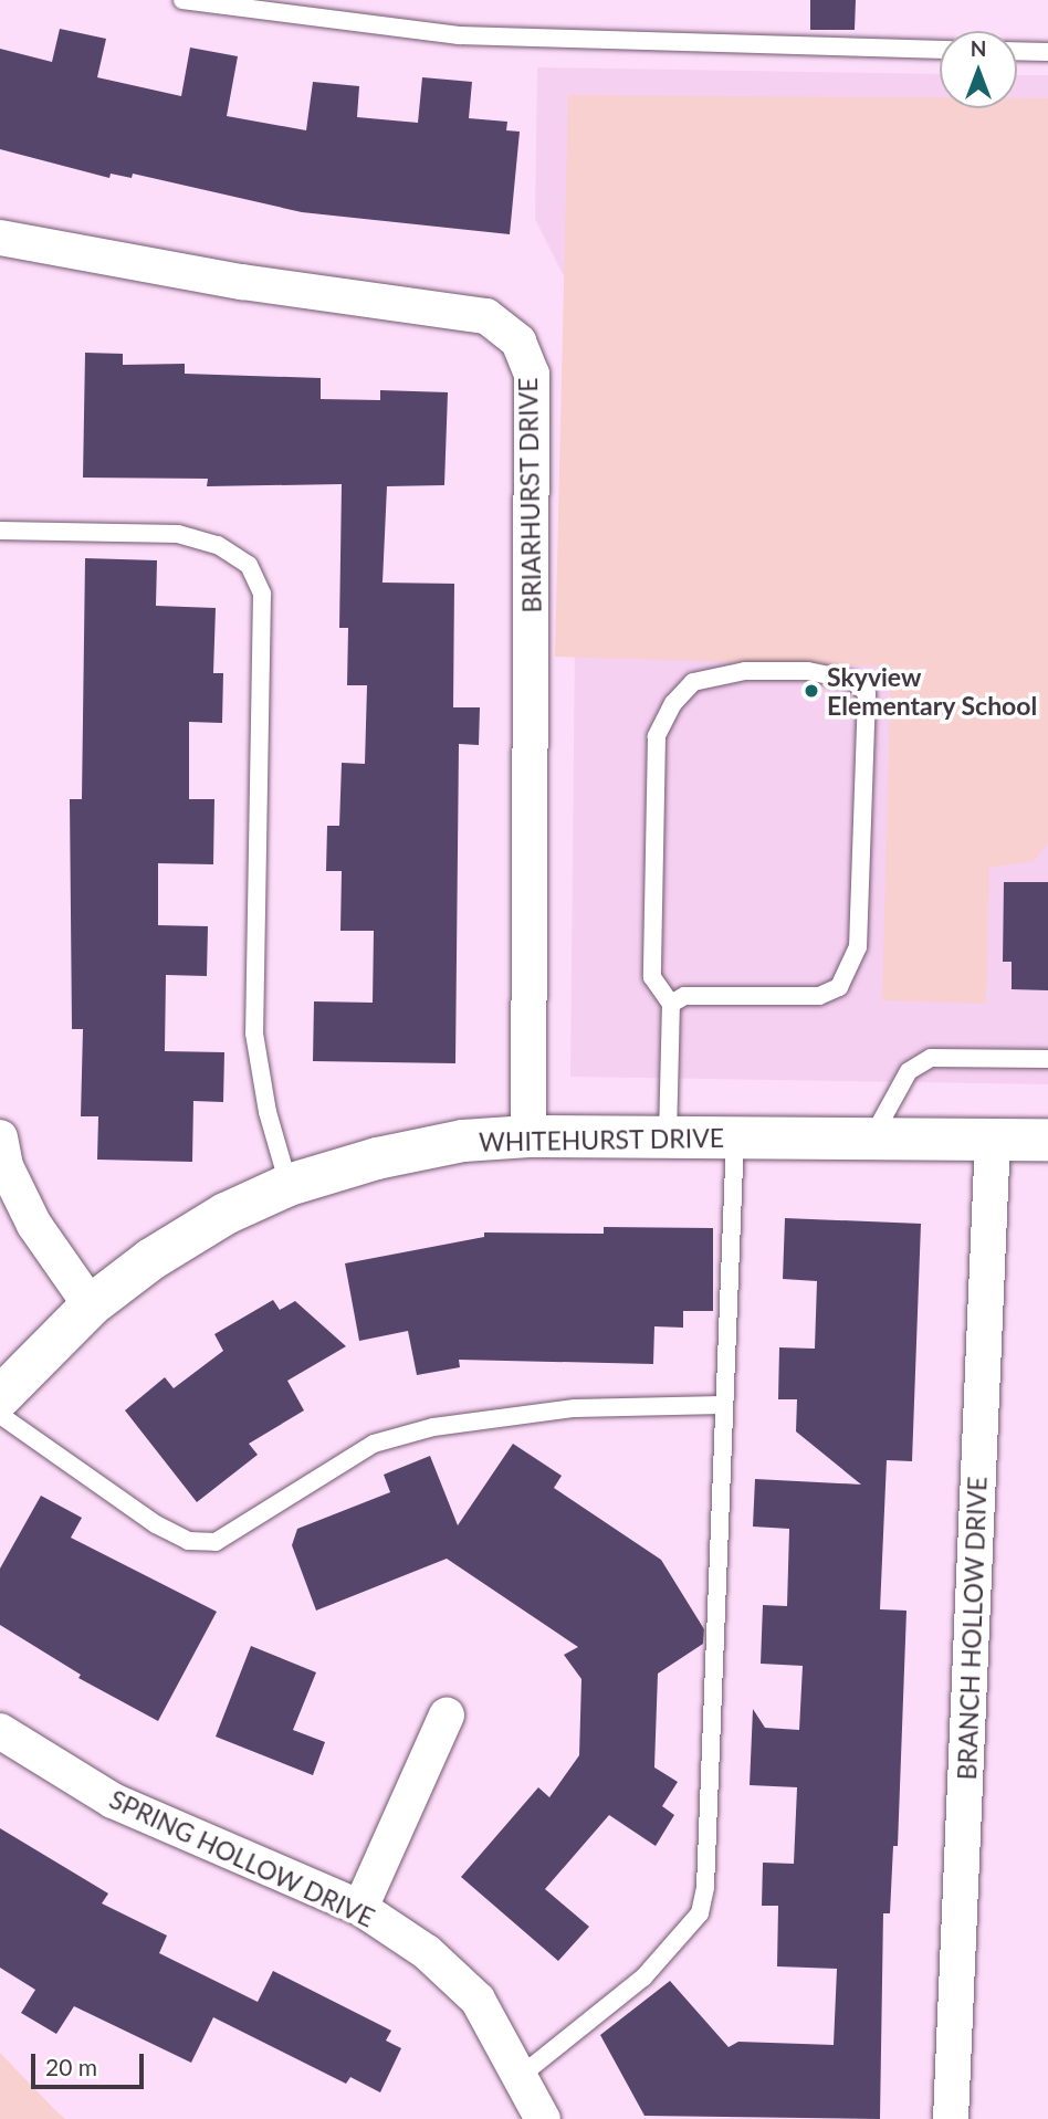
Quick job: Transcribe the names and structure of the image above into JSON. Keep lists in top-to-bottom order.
{
  "streets": {
    "street": [
      "BRIARHURST DRIVE",
      "WHITEHURST DRIVE",
      "BRANCH HOLLOW DRIVE",
      "SPRING HOLLOW DRIVE"
    ]
  },
  "crossings": [
    ["BRIARHURST DRIVE", "WHITEHURST DRIVE"],
    ["WHITEHURST DRIVE", "BRANCH HOLLOW DRIVE"]
  ],
  "places": ["Skyview Elementary School"],
  "scale_bar": "20 m",
  "north": "top"
}
